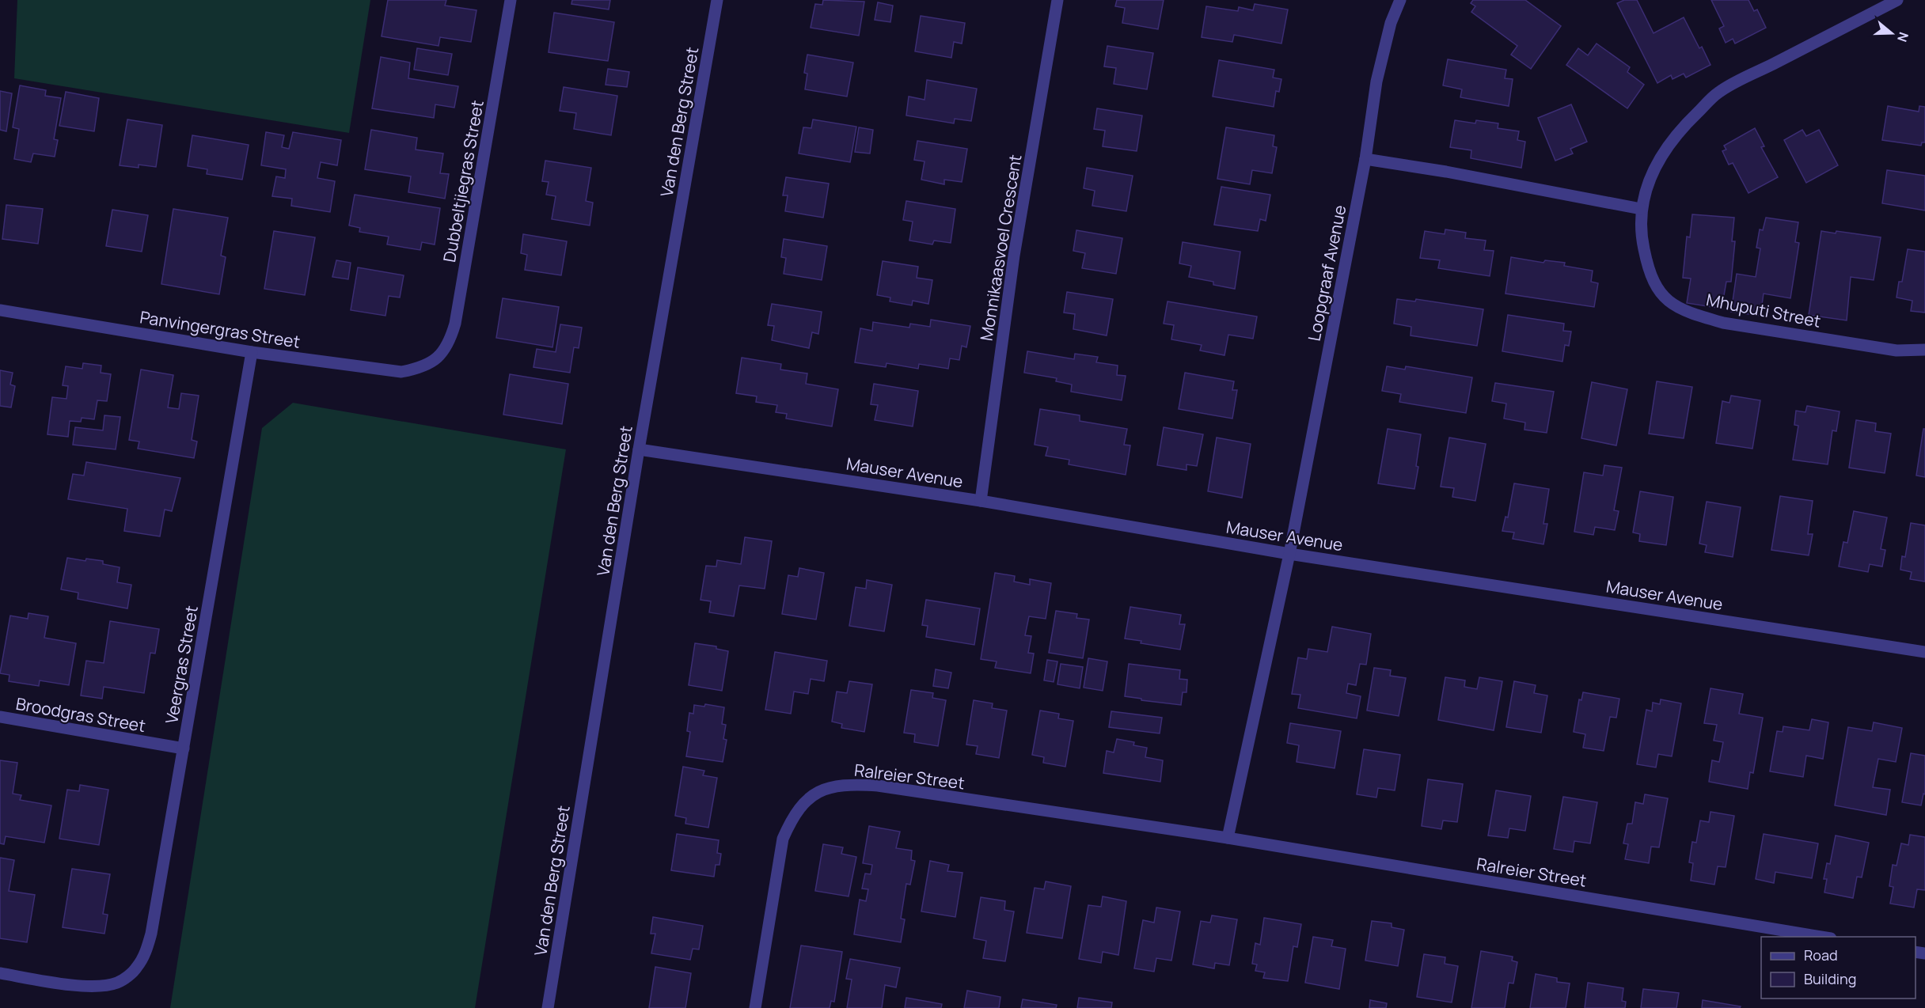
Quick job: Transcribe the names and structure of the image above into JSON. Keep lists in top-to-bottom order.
{
  "streets": {
    "street": [
      "Van den Berg Street",
      "Dubbeltjiegras Street",
      "Monnikaasvoel Crescent",
      "Loopgraaf Avenue",
      "Mhuputi Street",
      "Panvingergras Street",
      "Mauser Avenue",
      "Veergras Street",
      "Broodgras Street",
      "Ralreier Street"
    ]
  },
  "crossings": [
    ["Van den Berg Street", "Mauser Avenue"],
    ["Dubbeltjiegras Street", "Panvingergras Street"],
    ["Monnikaasvoel Crescent", "Mauser Avenue"],
    ["Loopgraaf Avenue", "Mauser Avenue"],
    ["Panvingergras Street", "Veergras Street"],
    ["Veergras Street", "Broodgras Street"]
  ],
  "legend": ["Road", "Building"],
  "north": "right"
}
